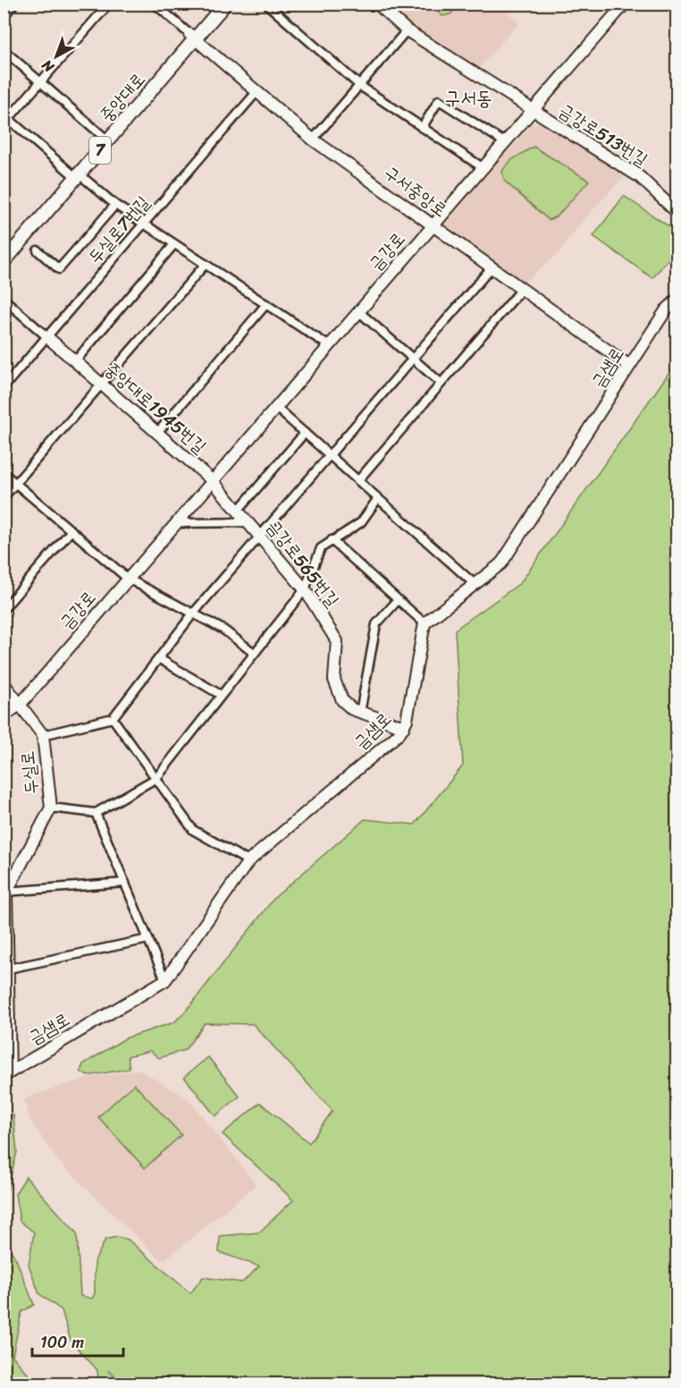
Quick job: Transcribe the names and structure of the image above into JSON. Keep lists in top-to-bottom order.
{
  "streets": {
    "main road": ["중앙대로", "7"],
    "street": [
      "금강로513번길",
      "구서중앙로",
      "두실로7번길",
      "금강로",
      "금샘로",
      "중앙대로1945번길",
      "금강로565번길",
      "두실로"
    ]
  },
  "crossings": [
    ["중앙대로", "구서중앙로"],
    ["금강로513번길", "금강로"],
    ["구서중앙로", "두실로7번길"],
    ["구서중앙로", "금강로"],
    ["구서중앙로", "금샘로"],
    ["두실로7번길", "중앙대로1945번길"],
    ["금강로", "중앙대로1945번길"],
    ["금강로", "금강로565번길"],
    ["금강로", "두실로"],
    ["금샘로", "금강로565번길"],
    ["금샘로", "두실로"],
    ["중앙대로1945번길", "금강로565번길"]
  ],
  "districts": ["구서동"],
  "scale_bar": "100 m",
  "north": "bottom left"
}
